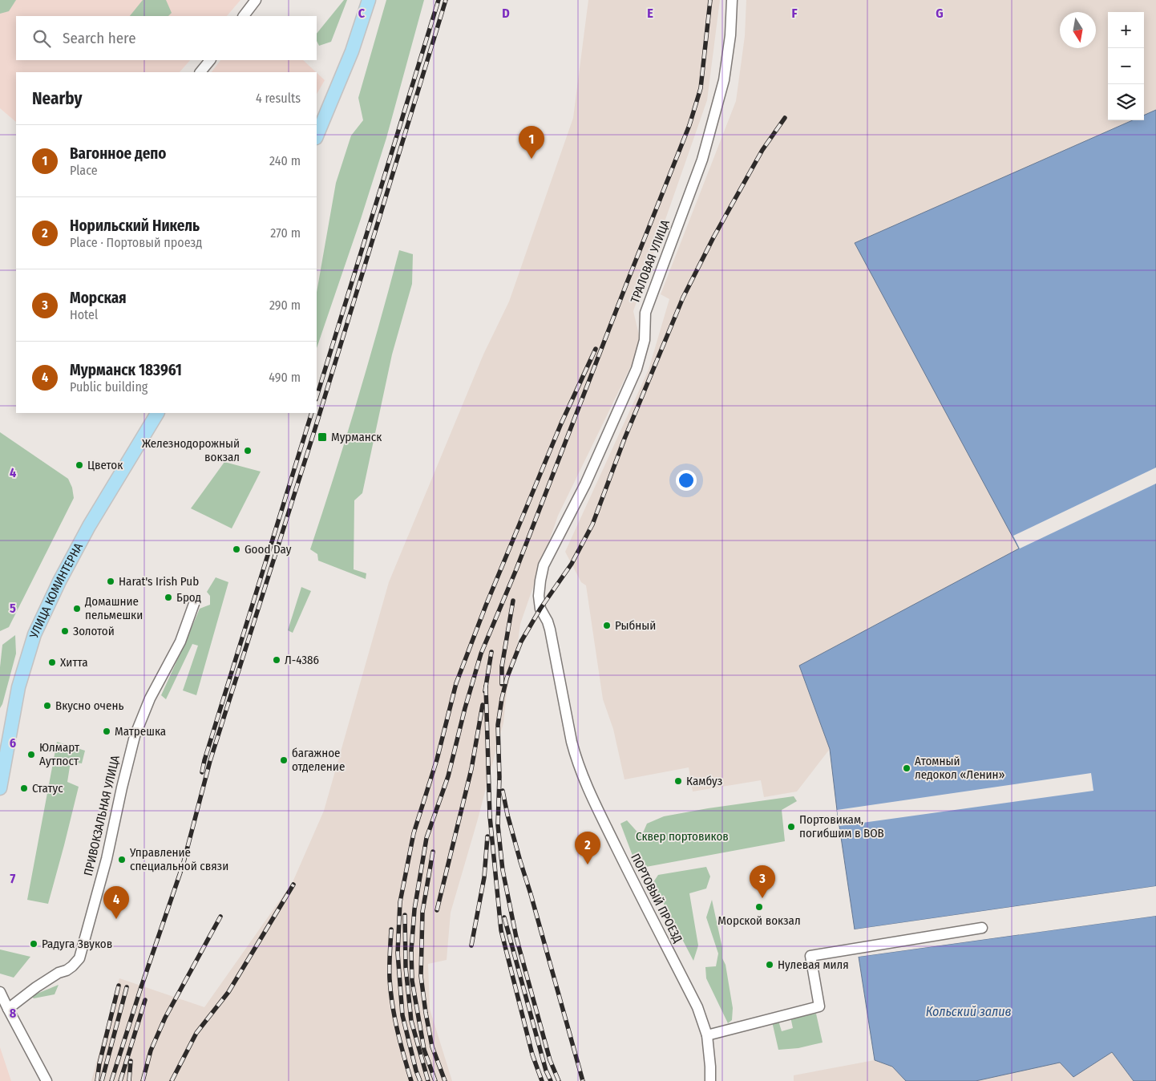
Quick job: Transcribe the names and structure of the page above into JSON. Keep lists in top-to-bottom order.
{
  "streets": {
    "main road": ["УЛИЦА КОМИНТЕРНА"],
    "street": ["ТРАЛОВАЯ УЛИЦА", "ПРИВОКЗАЛЬНАЯ УЛИЦА", "ПОРТОВЫЙ ПРОЕЗД"]
  },
  "crossings": [
    ["ТРАЛОВАЯ УЛИЦА", "ПОРТОВЫЙ ПРОЕЗД"]
  ],
  "water": ["Кольский залив"],
  "parks": ["Сквер портовиков"],
  "places": {
    "transit": ["Мурманск"],
    "other": [
      "Железнодорожный вокзал",
      "Цветок",
      "Good Day",
      "Harat's Irish Pub",
      "Брод",
      "Домашние пельмешки",
      "Рыбный",
      "Золотой",
      "Л-4386",
      "Хитта",
      "Вкусно очень",
      "Матрешка",
      "Юлмарт Аутпост",
      "багажное отделение",
      "Атомный ледокол «Ленин»",
      "Камбуз",
      "Статус",
      "Портовикам, погибшим в ВОВ",
      "Управление специальной связи",
      "Морской вокзал",
      "Радуга Звуков",
      "Нулевая миля"
    ]
  },
  "north": "bottom",
  "page": {
    "map_buttons": ["+", "−"],
    "search": "Search here",
    "heading": ["Nearby", "4 results"],
    "list": [
      {
        "mark": "1",
        "name": "Вагонное депо",
        "note": "Place",
        "value": "240 m"
      },
      {
        "mark": "2",
        "name": "Норильский Никель",
        "note": "Place · Портовый проезд",
        "value": "270 m"
      },
      {
        "mark": "3",
        "name": "Морская",
        "note": "Hotel",
        "value": "290 m"
      },
      {
        "mark": "4",
        "name": "Мурманск 183961",
        "note": "Public building",
        "value": "490 m"
      }
    ],
    "pins": [
      "1",
      "2",
      "3",
      "4"
    ]
  },
  "grid": {
    "columns": [
      "C",
      "D",
      "E",
      "F",
      "G"
    ],
    "rows": [
      "4",
      "5",
      "6",
      "7",
      "8"
    ]
  }
}
